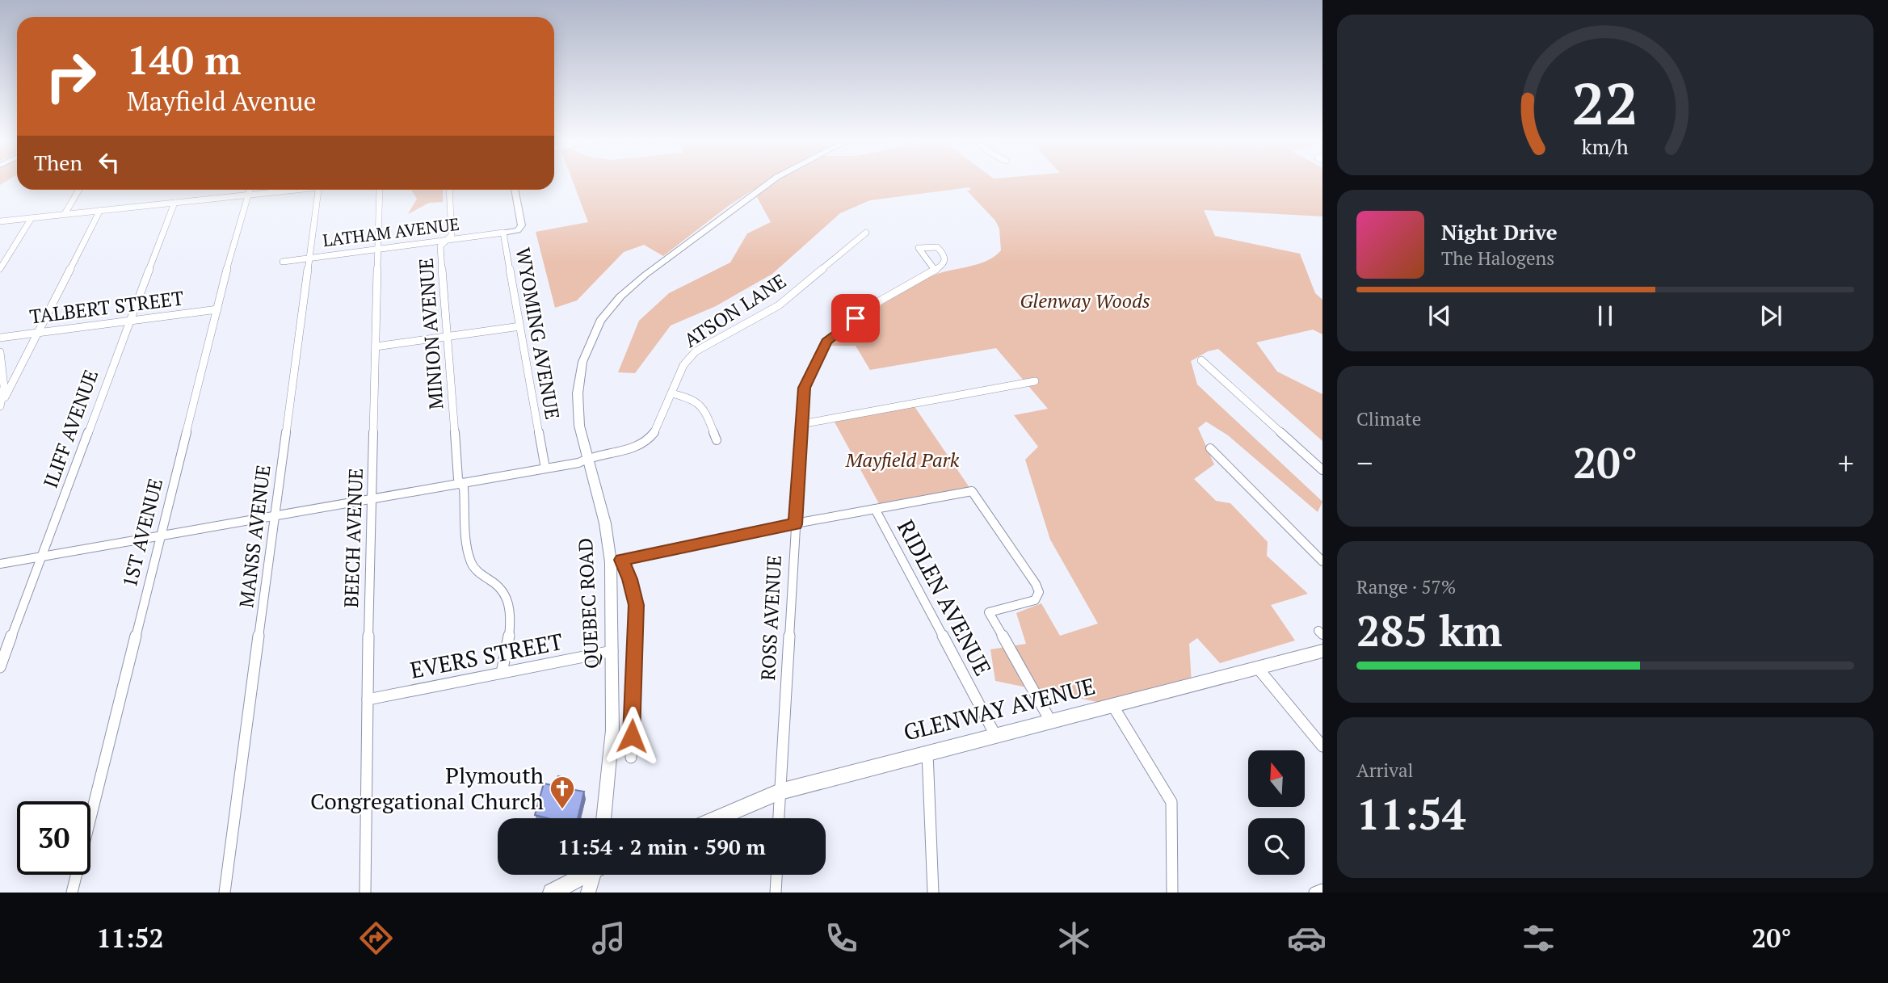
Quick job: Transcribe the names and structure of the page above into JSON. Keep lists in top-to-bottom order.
{
  "streets": {
    "main road": ["GLENWAY AVENUE"],
    "street": [
      "LATHAM AVENUE",
      "TALBERT STREET",
      "ATSON LANE",
      "MINION AVENUE",
      "WYOMING AVENUE",
      "ILIFF AVENUE",
      "1ST AVENUE",
      "MANSS AVENUE",
      "BEECH AVENUE",
      "RIDLEN AVENUE",
      "QUEBEC ROAD",
      "ROSS AVENUE",
      "EVERS STREET"
    ]
  },
  "crossings": [
    ["LATHAM AVENUE", "MINION AVENUE"],
    ["LATHAM AVENUE", "WYOMING AVENUE"],
    ["LATHAM AVENUE", "MANSS AVENUE"],
    ["LATHAM AVENUE", "BEECH AVENUE"],
    ["TALBERT STREET", "ILIFF AVENUE"],
    ["TALBERT STREET", "1ST AVENUE"],
    ["ATSON LANE", "MINION AVENUE"],
    ["ATSON LANE", "WYOMING AVENUE"],
    ["ATSON LANE", "ILIFF AVENUE"],
    ["ATSON LANE", "1ST AVENUE"],
    ["ATSON LANE", "MANSS AVENUE"],
    ["ATSON LANE", "BEECH AVENUE"],
    ["ATSON LANE", "QUEBEC ROAD"],
    ["MINION AVENUE", "EVERS STREET"],
    ["BEECH AVENUE", "EVERS STREET"],
    ["RIDLEN AVENUE", "GLENWAY AVENUE"],
    ["QUEBEC ROAD", "EVERS STREET"],
    ["ROSS AVENUE", "GLENWAY AVENUE"]
  ],
  "parks": ["Glenway Woods", "Mayfield Park"],
  "places": {
    "church": ["Plymouth Congregational Church"]
  },
  "north": "top",
  "page": {
    "turn": ["140 m", "Mayfield Avenue"],
    "then": "Then",
    "song": ["Night Drive", "The Halogens"],
    "tile": [
      "Climate",
      ["Range · 57%", "285 km"],
      ["Arrival", "11:54"]
    ],
    "heat": ["−", "20°", "+"],
    "limit": "30",
    "trip": "11:54 · 2 min · 590 m",
    "tabs": ["11:52", "20°"],
    "gauge": ["22", "km/h"]
  }
}
